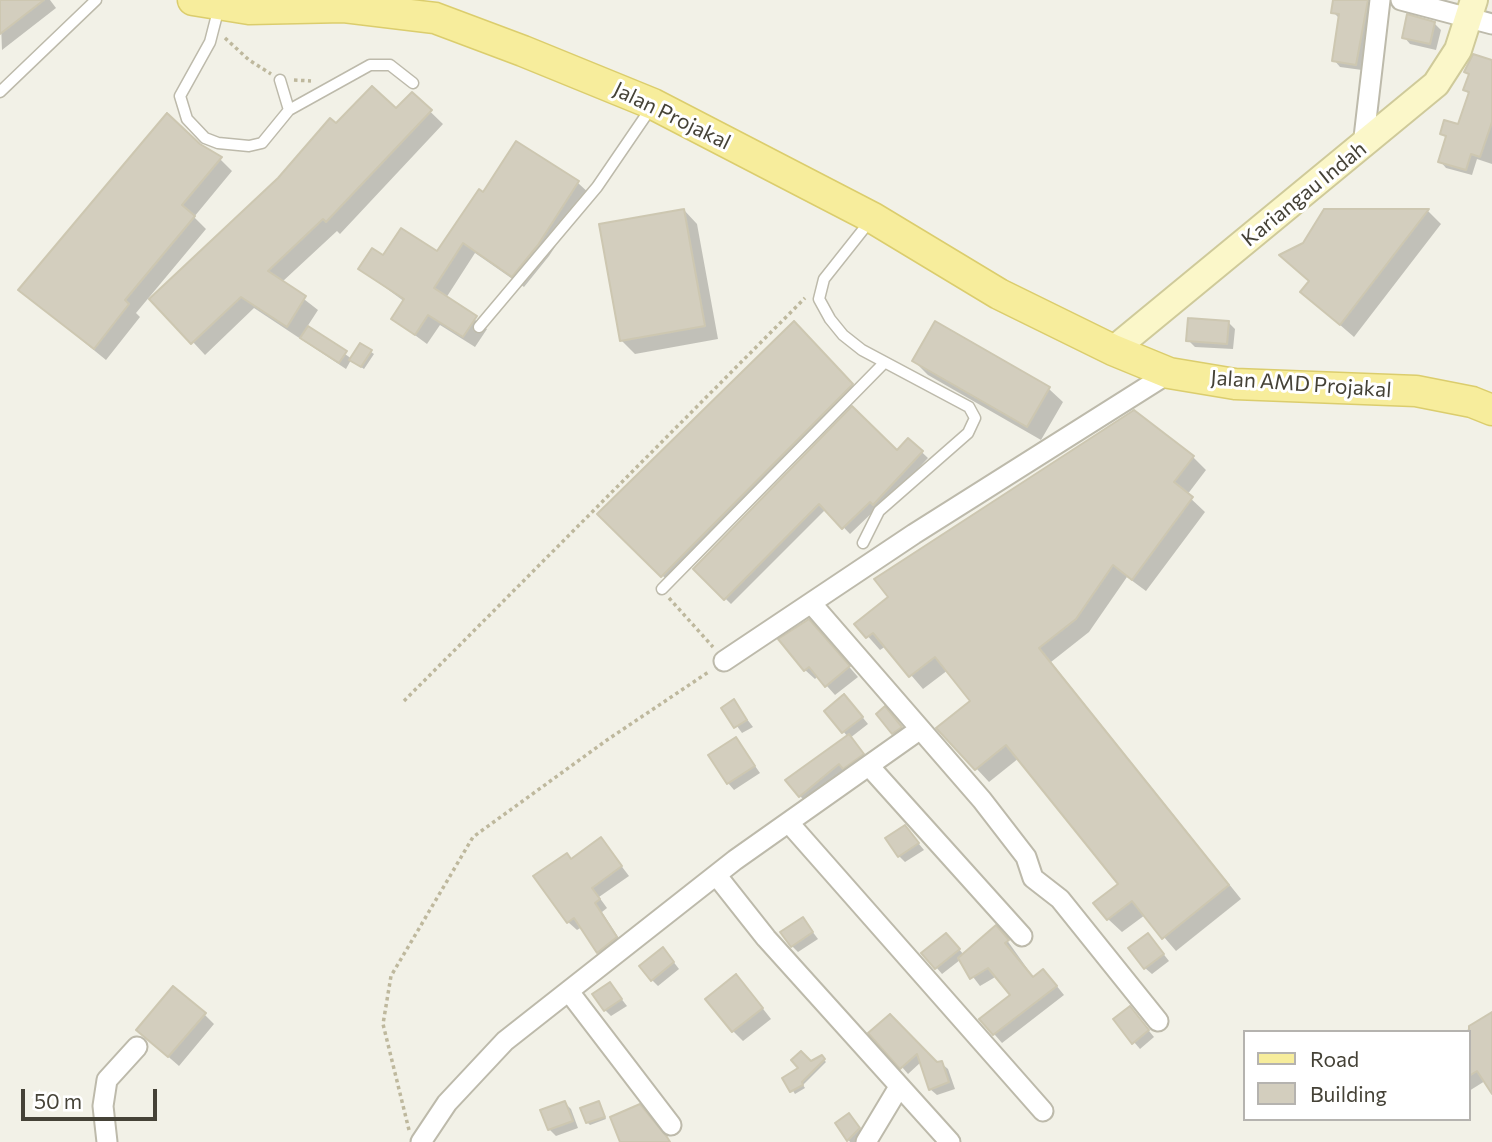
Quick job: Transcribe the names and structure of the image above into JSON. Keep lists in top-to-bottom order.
{
  "streets": {
    "main road": ["Jalan Projakal", "Jalan AMD Projakal"],
    "street": ["Kariangau Indah"]
  },
  "crossings": [
    ["Jalan Projakal", "Kariangau Indah"],
    ["Jalan Projakal", "Jalan AMD Projakal"],
    ["Kariangau Indah", "Jalan AMD Projakal"]
  ],
  "legend": ["Road", "Building"],
  "scale_bar": "50 m"
}
